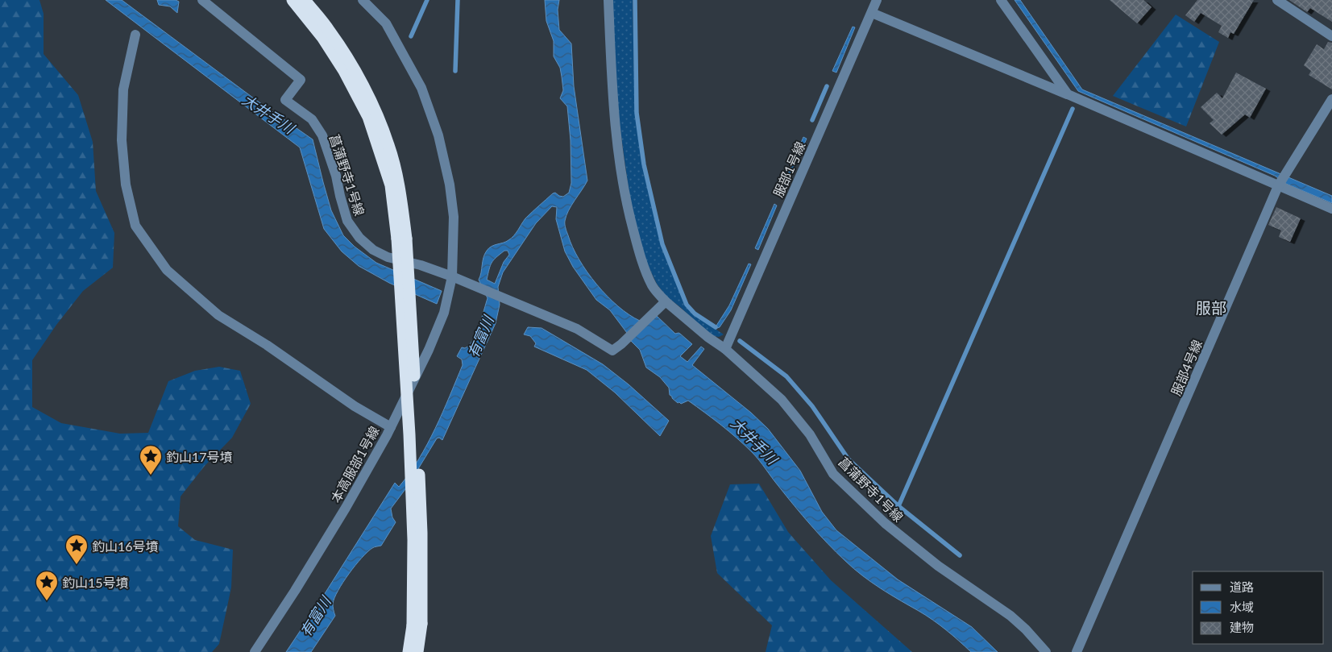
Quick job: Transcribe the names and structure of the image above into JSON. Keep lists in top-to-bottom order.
{
  "streets": {
    "street": [
      "服部1号線",
      "菖蒲野寺1号線",
      "服部4号線",
      "本高服部1号線"
    ]
  },
  "crossings": [
    ["服部1号線", "菖蒲野寺1号線"],
    ["菖蒲野寺1号線", "本高服部1号線"]
  ],
  "districts": ["服部"],
  "water": ["大井手川", "有富川"],
  "places": {
    "place": ["釣山17号墳", "釣山16号墳", "釣山15号墳"]
  },
  "legend": ["道路", "水域", "建物"]
}
